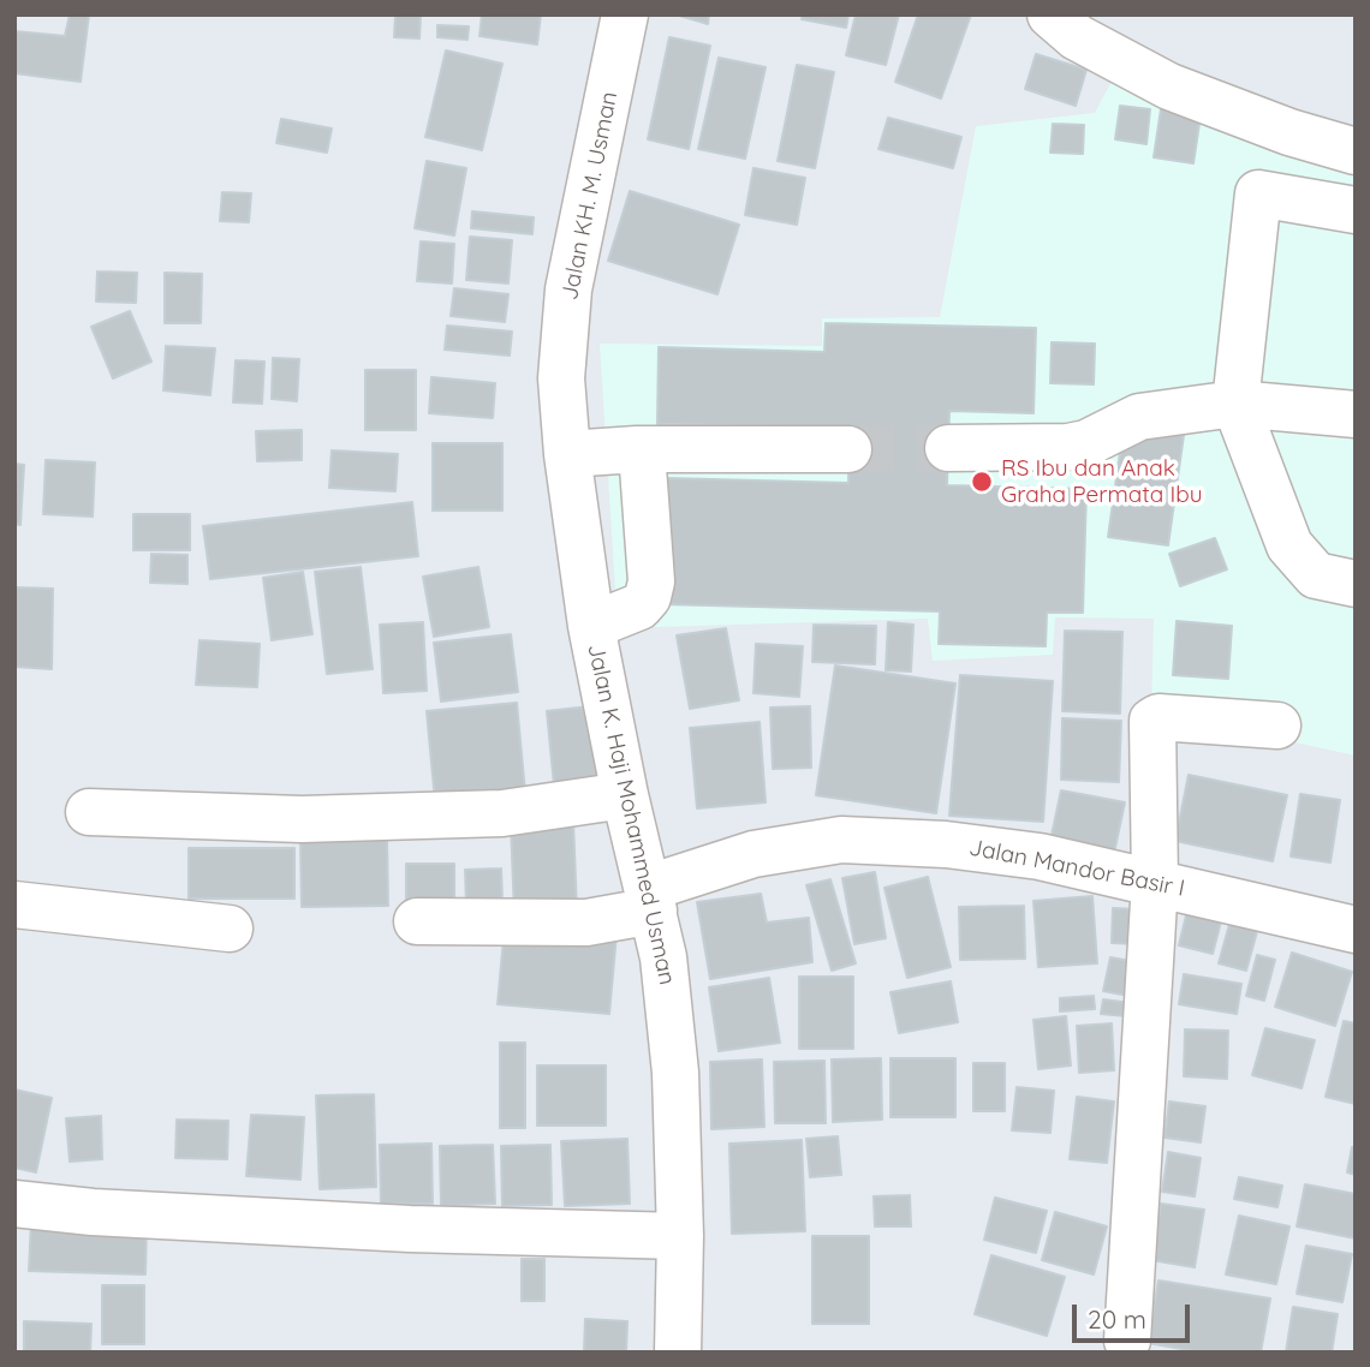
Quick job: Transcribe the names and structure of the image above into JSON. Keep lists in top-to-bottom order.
{
  "streets": {
    "street": ["Jalan KH. M. Usman", "Jalan K. Haji Mohammed Usman", "Jalan Mandor Basir I"]
  },
  "crossings": [
    ["Jalan KH. M. Usman", "Jalan K. Haji Mohammed Usman"],
    ["Jalan K. Haji Mohammed Usman", "Jalan Mandor Basir I"]
  ],
  "places": ["RS Ibu dan Anak Graha Permata Ibu"],
  "scale_bar": "20 m"
}
